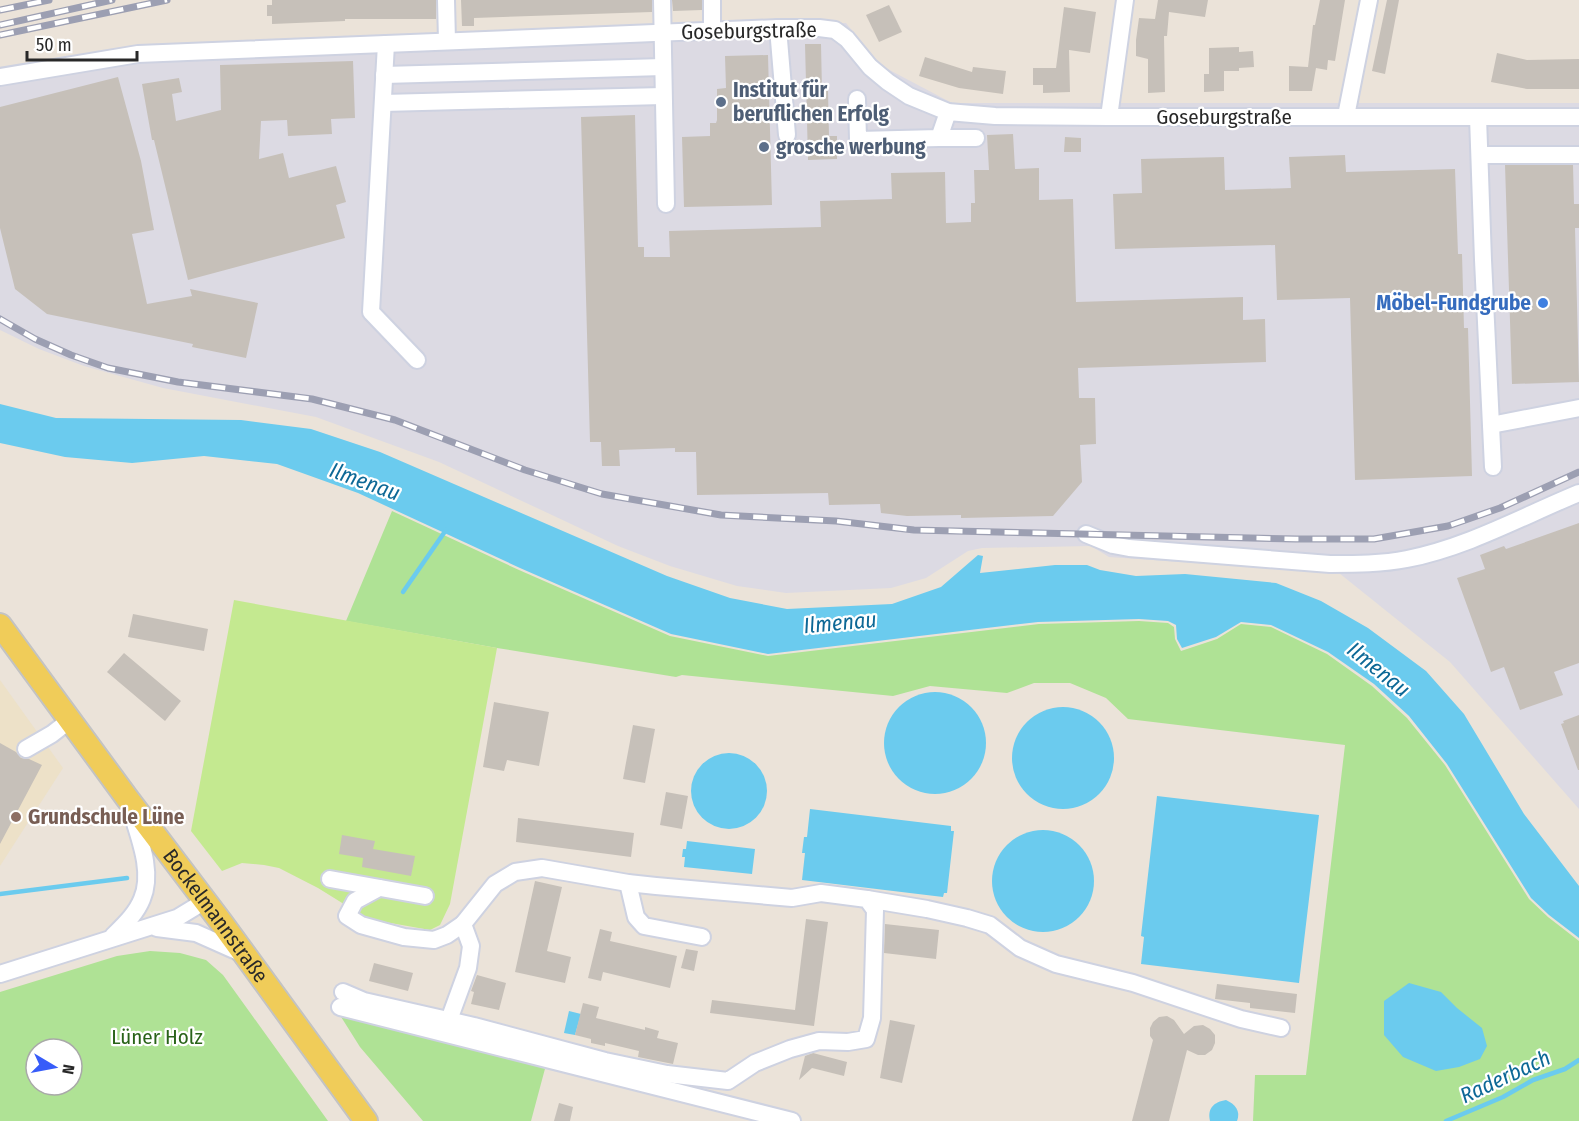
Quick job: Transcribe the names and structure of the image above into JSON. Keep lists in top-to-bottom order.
{
  "streets": {
    "main road": ["Bockelmannstraße"],
    "street": ["Goseburgstraße"]
  },
  "water": ["Ilmenau", "Raderbach"],
  "parks": ["Lüner Holz"],
  "places": [
    "Institut für beruflichen Erfolg",
    "grosche werbung",
    "Möbel-Fundgrube",
    "Grundschule Lüne"
  ],
  "scale_bar": "50 m",
  "north": "right"
}
